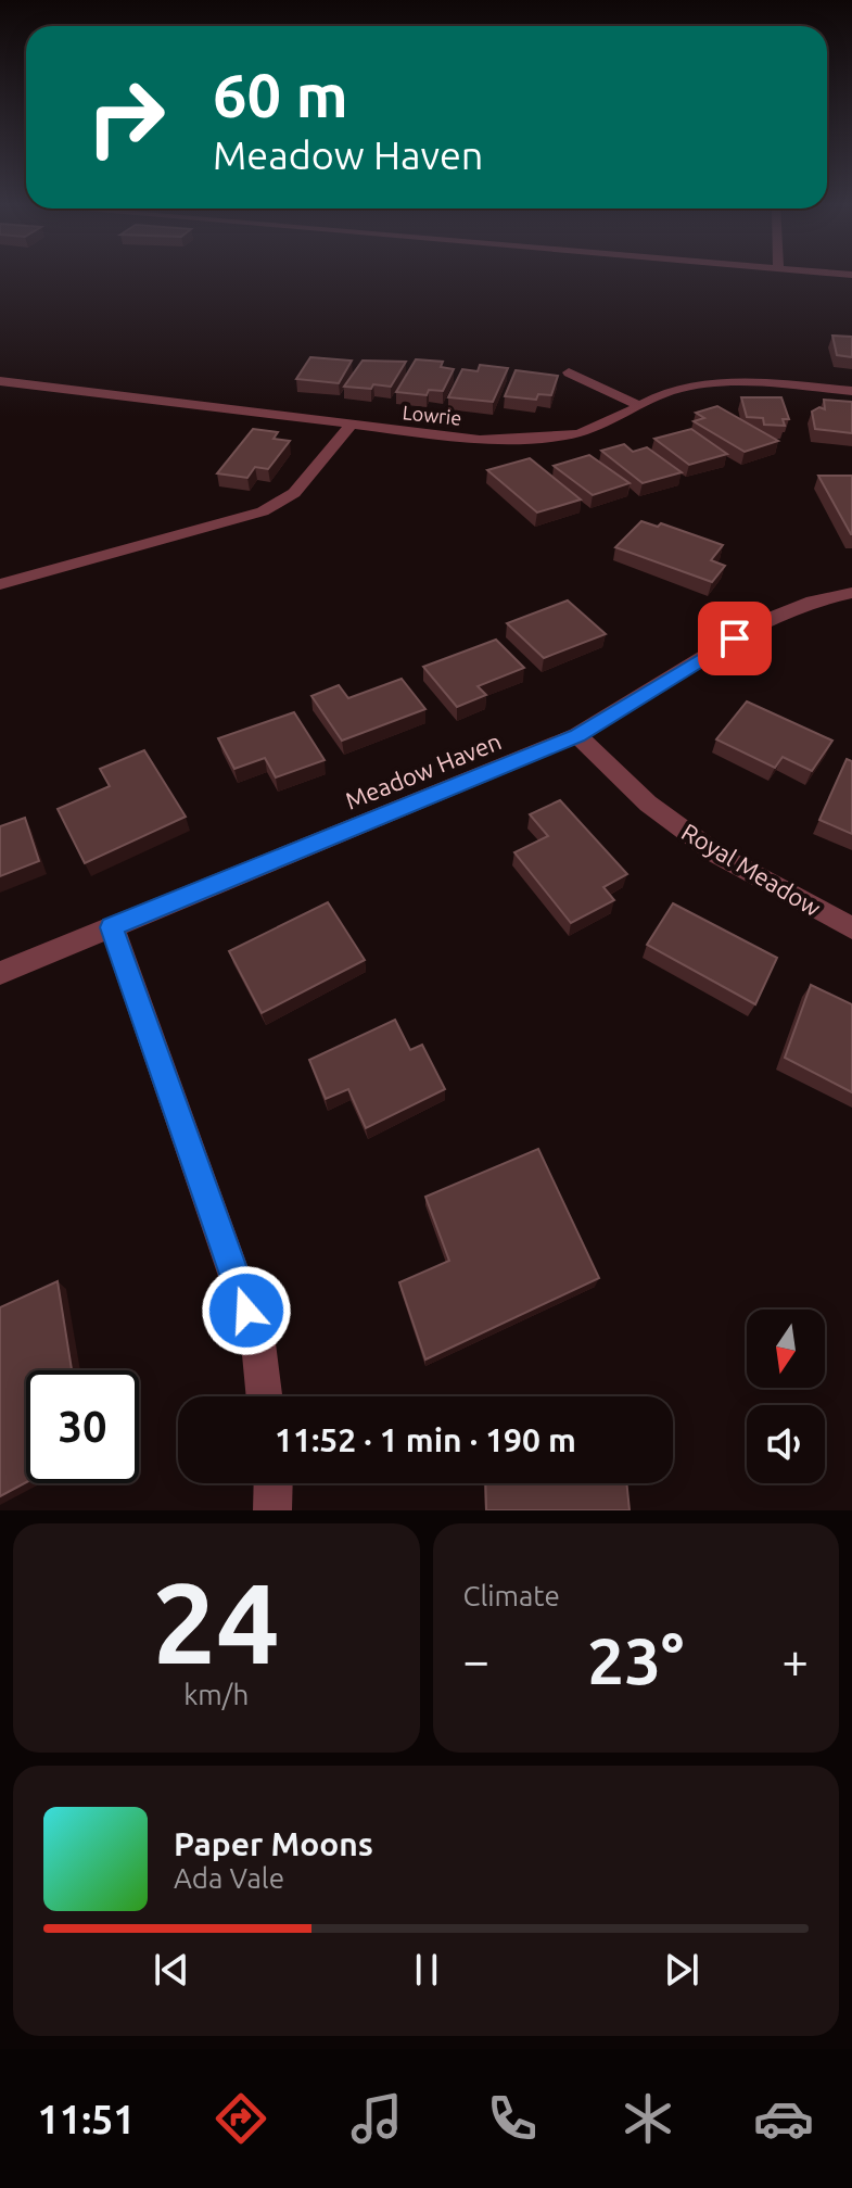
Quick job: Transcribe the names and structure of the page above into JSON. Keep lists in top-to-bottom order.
{
  "streets": {
    "street": ["Lowrie", "Meadow Haven", "Royal Meadow"]
  },
  "crossings": [
    ["Meadow Haven", "Royal Meadow"]
  ],
  "north": "bottom",
  "page": {
    "turn": ["60 m", "Meadow Haven"],
    "limit": "30",
    "trip": "11:52 · 1 min · 190 m",
    "tile": [
      ["24", "km/h"],
      "Climate"
    ],
    "heat": ["−", "23°", "+"],
    "song": ["Paper Moons", "Ada Vale"],
    "tabs": "11:51"
  }
}
